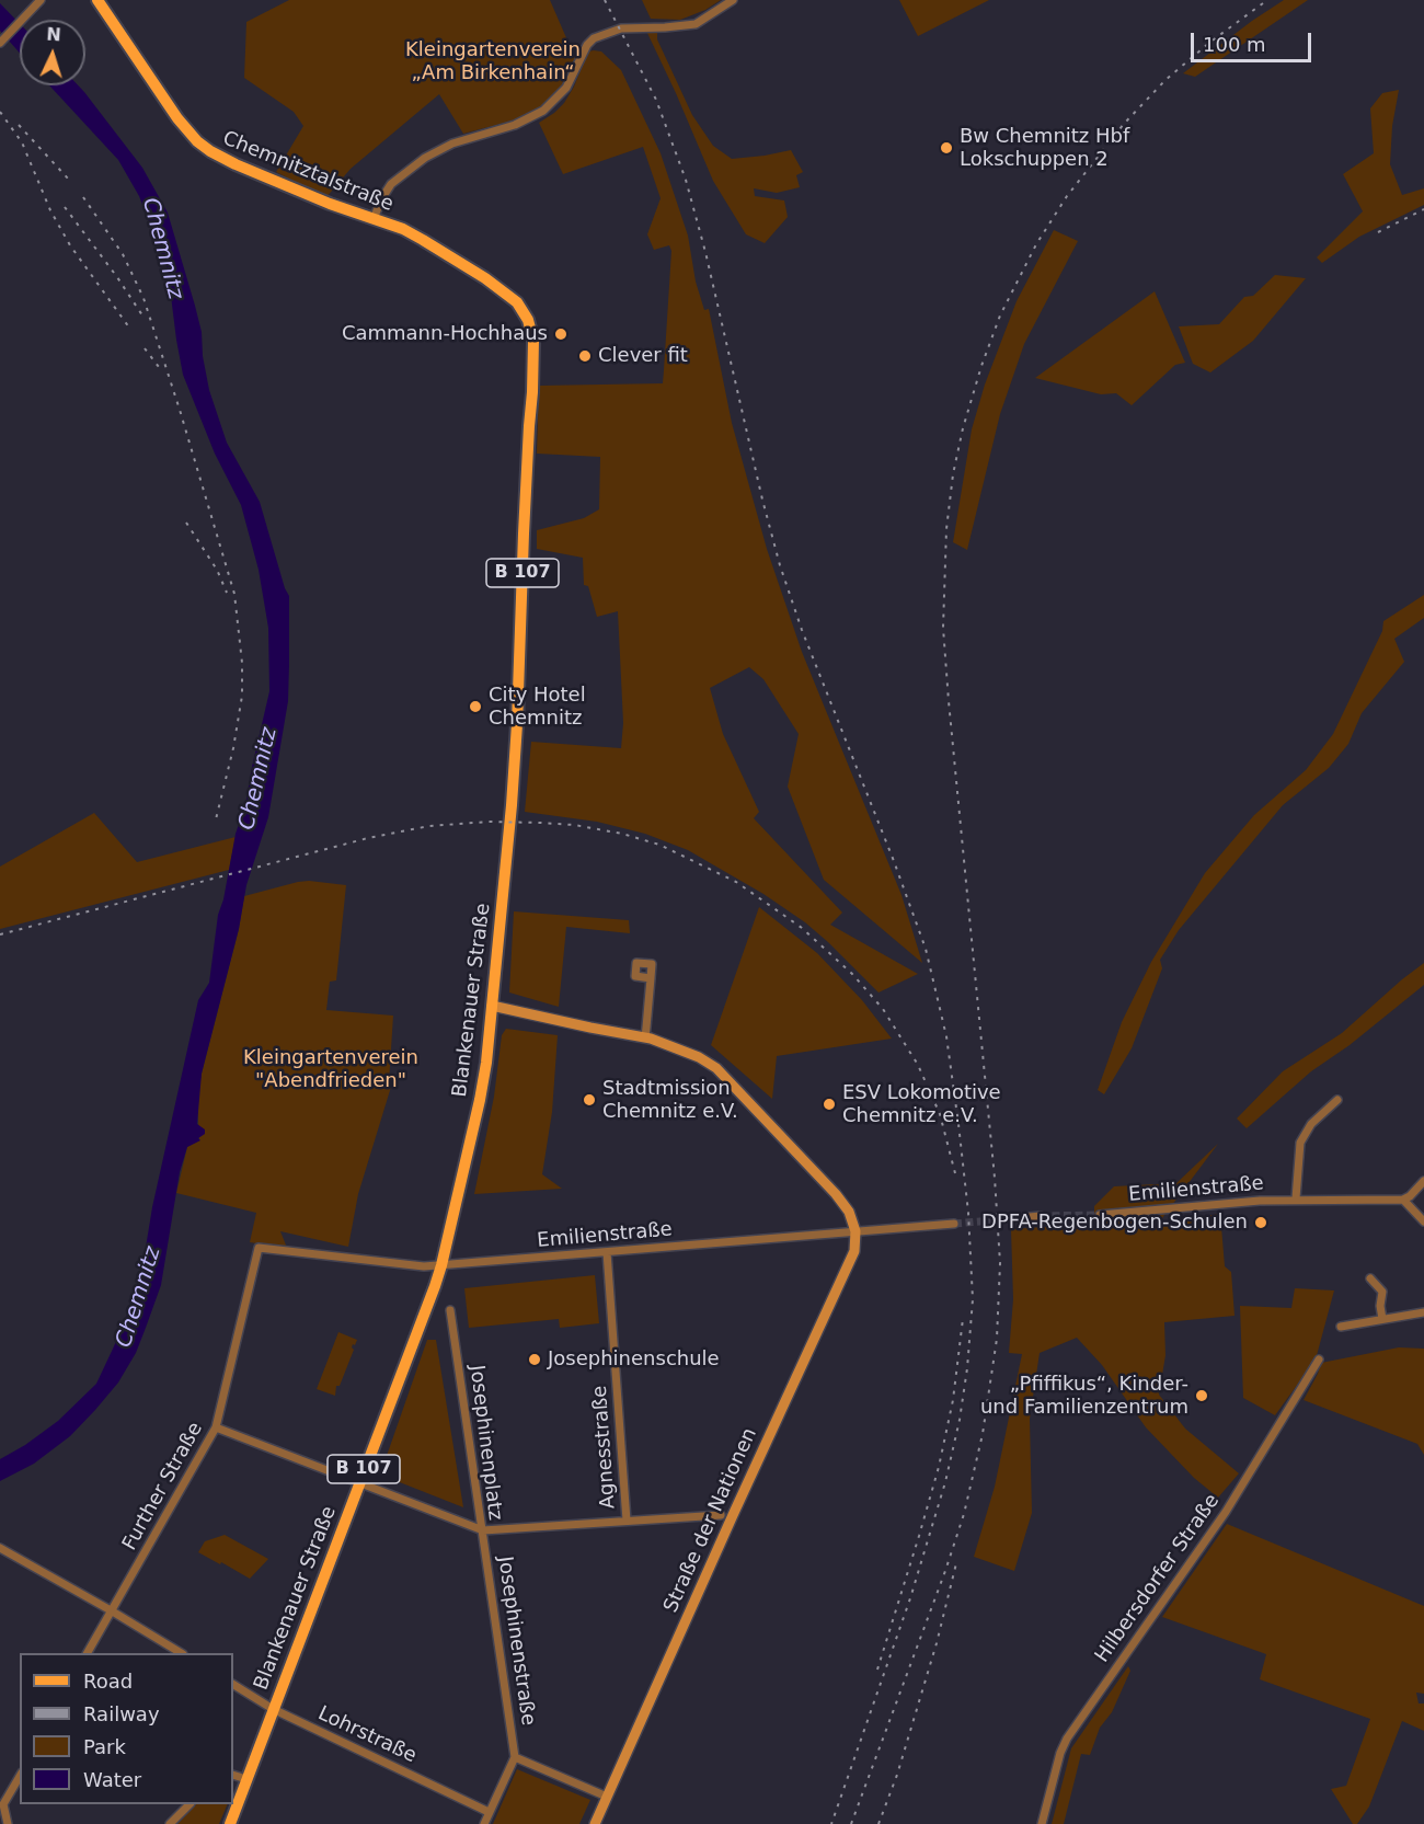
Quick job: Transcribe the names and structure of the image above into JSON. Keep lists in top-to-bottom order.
{
  "streets": {
    "main road": [
      "Chemnitztalstraße",
      "B 107",
      "Blankenauer Straße",
      "Straße der Nationen"
    ],
    "street": [
      "Emilienstraße",
      "Josephinenplatz",
      "Agnesstraße",
      "Further Straße",
      "Hilbersdorfer Straße",
      "Josephinenstraße",
      "Lohrstraße"
    ]
  },
  "crossings": [
    ["Chemnitztalstraße", "Blankenauer Straße"],
    ["B 107", "Blankenauer Straße"],
    ["B 107", "Lohrstraße"],
    ["Blankenauer Straße", "Emilienstraße"],
    ["Blankenauer Straße", "Josephinenplatz"],
    ["Blankenauer Straße", "Lohrstraße"],
    ["Emilienstraße", "Agnesstraße"],
    ["Emilienstraße", "Further Straße"],
    ["Emilienstraße", "Straße der Nationen"],
    ["Josephinenplatz", "Further Straße"],
    ["Josephinenplatz", "Josephinenstraße"]
  ],
  "water": ["Chemnitz"],
  "parks": ["Kleingartenverein „Am Birkenhain“", "Kleingartenverein \"Abendfrieden\""],
  "places": [
    "Bw Chemnitz Hbf Lokschuppen 2",
    "Cammann-Hochhaus",
    "Clever fit",
    "City Hotel Chemnitz",
    "Stadtmission Chemnitz e.V.",
    "ESV Lokomotive Chemnitz e.V.",
    "DPFA-Regenbogen-Schulen",
    "Josephinenschule",
    "„Pfiffikus“, Kinder- und Familienzentrum"
  ],
  "legend": [
    "Road",
    "Railway",
    "Park",
    "Water"
  ],
  "scale_bar": "100 m",
  "north": "top"
}
